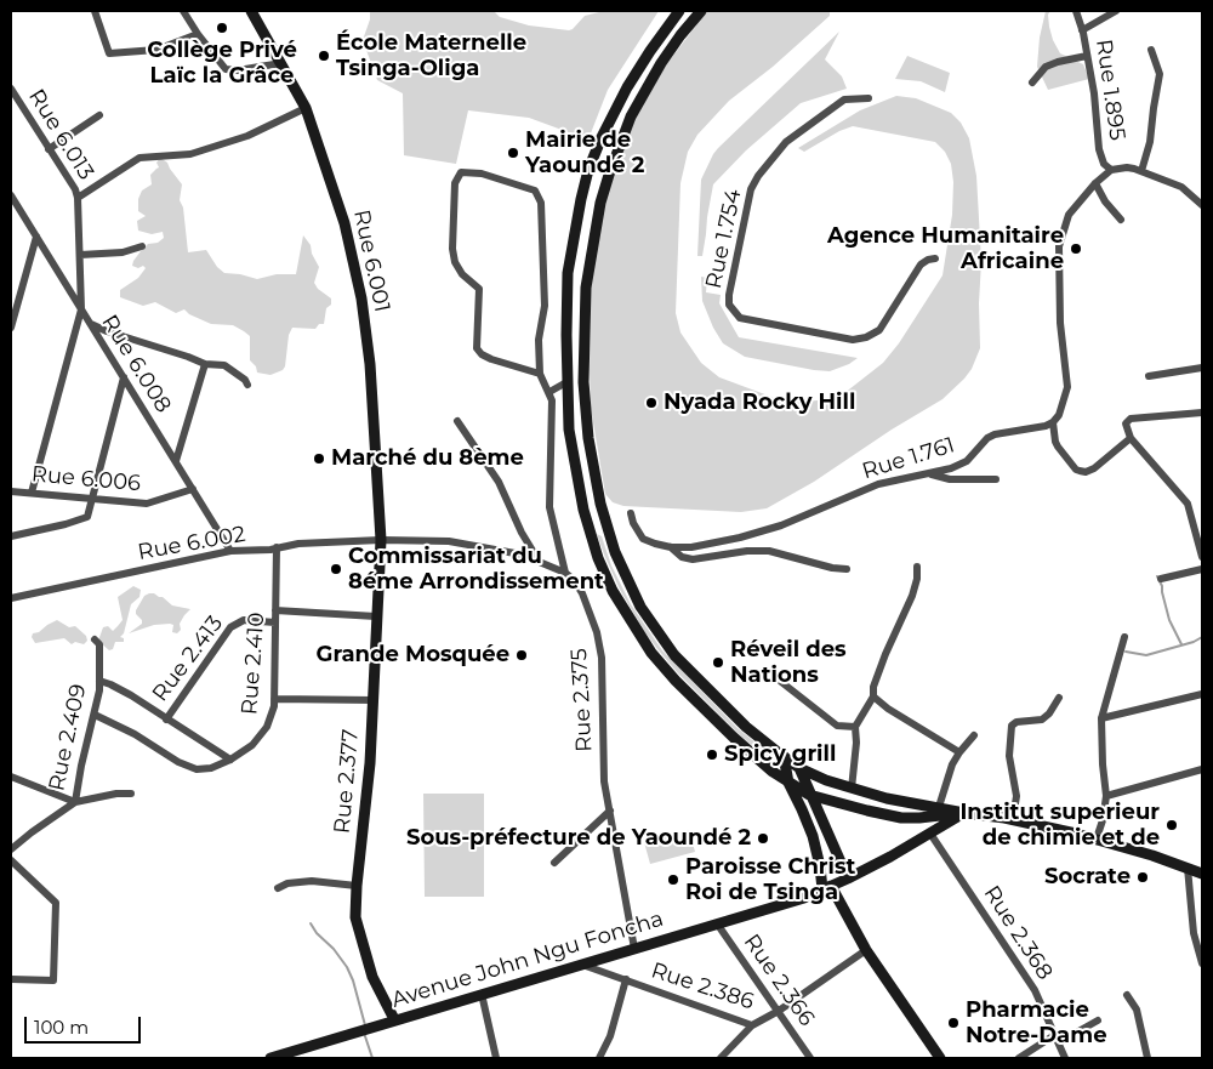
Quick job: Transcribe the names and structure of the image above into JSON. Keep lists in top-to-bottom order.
{
  "streets": {
    "main road": ["Rue 6.001", "Rue 2.377", "Avenue John Ngu Foncha"],
    "street": [
      "Rue 1.895",
      "Rue 6.013",
      "Rue 1.754",
      "Rue 6.008",
      "Rue 1.761",
      "Rue 6.006",
      "Rue 6.002",
      "Rue 2.413",
      "Rue 2.410",
      "Rue 2.375",
      "Rue 2.409",
      "Rue 2.368",
      "Rue 2.366",
      "Rue 2.386"
    ]
  },
  "crossings": [
    ["Rue 6.013", "Rue 6.008"],
    ["Rue 6.001", "Rue 6.002"],
    ["Rue 6.001", "Rue 2.375"],
    ["Rue 6.001", "Rue 2.377"],
    ["Rue 6.008", "Rue 6.006"],
    ["Rue 6.008", "Rue 6.002"],
    ["Rue 6.002", "Rue 2.410"],
    ["Rue 6.002", "Rue 2.375"],
    ["Rue 6.002", "Rue 2.377"],
    ["Rue 2.413", "Rue 2.410"],
    ["Rue 2.410", "Rue 2.409"],
    ["Rue 2.375", "Rue 2.377"],
    ["Rue 2.375", "Avenue John Ngu Foncha"],
    ["Rue 2.377", "Avenue John Ngu Foncha"],
    ["Rue 2.368", "Avenue John Ngu Foncha"],
    ["Avenue John Ngu Foncha", "Rue 2.366"],
    ["Avenue John Ngu Foncha", "Rue 2.386"],
    ["Rue 2.366", "Rue 2.386"]
  ],
  "places": [
    "Collège Privé Laïc la Grâce",
    "École Maternelle Tsinga-Oliga",
    "Mairie de Yaoundé 2",
    "Agence Humanitaire Africaine",
    "Nyada Rocky Hill",
    "Marché du 8ème",
    "Commissariat du 8éme Arrondissement",
    "Grande Mosquée",
    "Réveil des Nations",
    "Spicy grill",
    "Institut superieur de chimie et de",
    "Sous-préfecture de Yaoundé 2",
    "Socrate",
    "Paroisse Christ Roi de Tsinga",
    "Pharmacie Notre-Dame"
  ],
  "scale_bar": "100 m"
}
